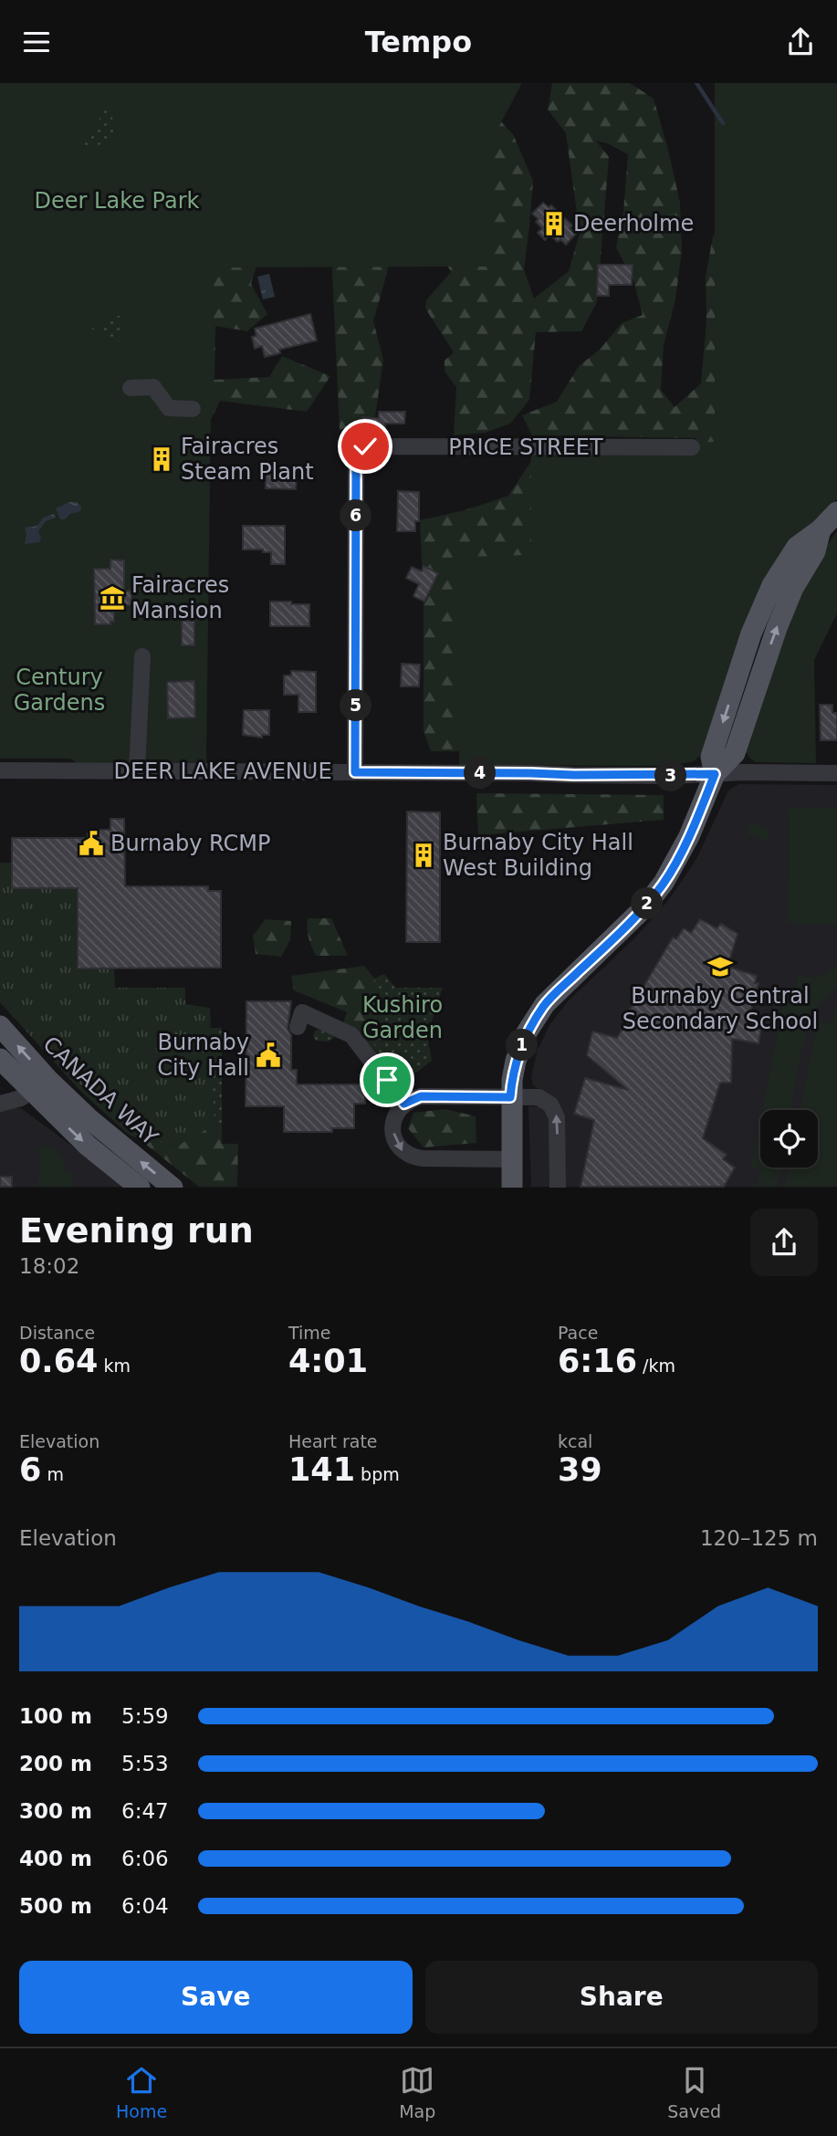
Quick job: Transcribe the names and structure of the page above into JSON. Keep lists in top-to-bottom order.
{
  "streets": {
    "main road": ["CANADA WAY"],
    "street": ["PRICE STREET", "DEER LAKE AVENUE"]
  },
  "crossings": [
    ["PRICE STREET", "DEER LAKE AVENUE"]
  ],
  "parks": ["Deer Lake Park", "Century Gardens", "Kushiro Garden"],
  "places": {
    "building": ["Deerholme", "Fairacres Steam Plant", "Burnaby City Hall West Building"],
    "museum": ["Fairacres Mansion"],
    "public building": ["Burnaby RCMP", "Burnaby City Hall"],
    "school or university": ["Burnaby Central Secondary School"]
  },
  "page": {
    "header": "Tempo",
    "pins": [
      "6",
      "5",
      "4",
      "3",
      "2",
      "1"
    ],
    "heading": ["Evening run", "18:02"],
    "stats": [
      ["Distance", "0.64 km"],
      ["Time", "4:01"],
      ["Pace", "6:16 /km"],
      ["Elevation", "6 m"],
      ["Heart rate", "141 bpm"],
      ["kcal", "39"]
    ],
    "chart": ["Elevation", "120–125 m"],
    "list": [
      {
        "name": "100 m",
        "note": "5:59"
      },
      {
        "name": "200 m",
        "note": "5:53"
      },
      {
        "name": "300 m",
        "note": "6:47"
      },
      {
        "name": "400 m",
        "note": "6:06"
      },
      {
        "name": "500 m",
        "note": "6:04"
      }
    ],
    "buttons": ["Save", "Share"],
    "tabs": ["Home", "Map", "Saved"]
  }
}
